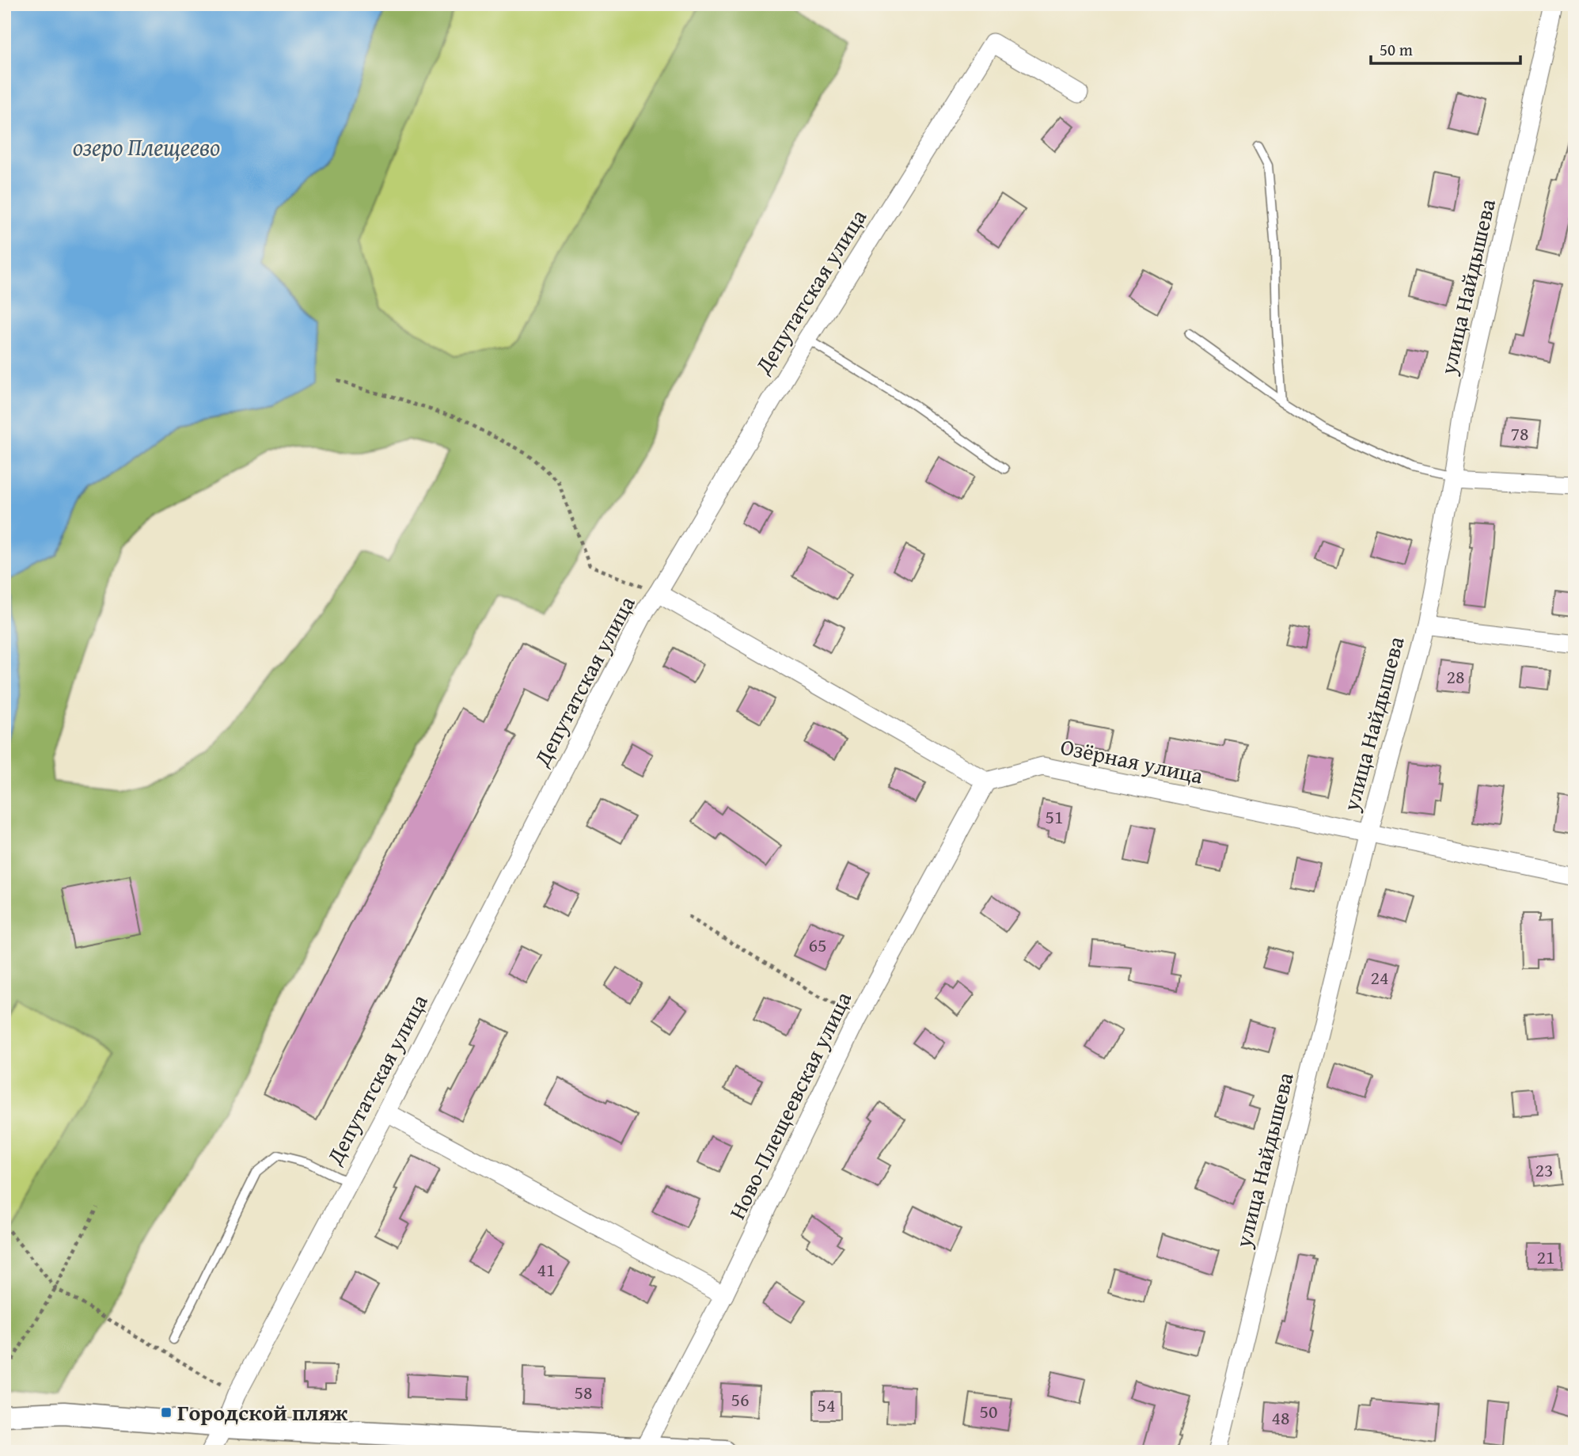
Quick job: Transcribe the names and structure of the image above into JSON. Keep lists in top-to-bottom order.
{
  "streets": {
    "street": [
      "улица Найдышева",
      "Депутатская улица",
      "Озёрная улица",
      "Ново-Плещеевская улица"
    ]
  },
  "crossings": [
    ["улица Найдышева", "Озёрная улица"],
    ["Озёрная улица", "Ново-Плещеевская улица"]
  ],
  "water": ["озеро Плещеево"],
  "places": {
    "transit": ["Городской пляж"]
  },
  "house_numbers": [
    "78",
    "28",
    "51",
    "65",
    "24",
    "23",
    "21",
    "41",
    "58",
    "56",
    "54",
    "50",
    "48"
  ],
  "scale_bar": "50 m"
}
